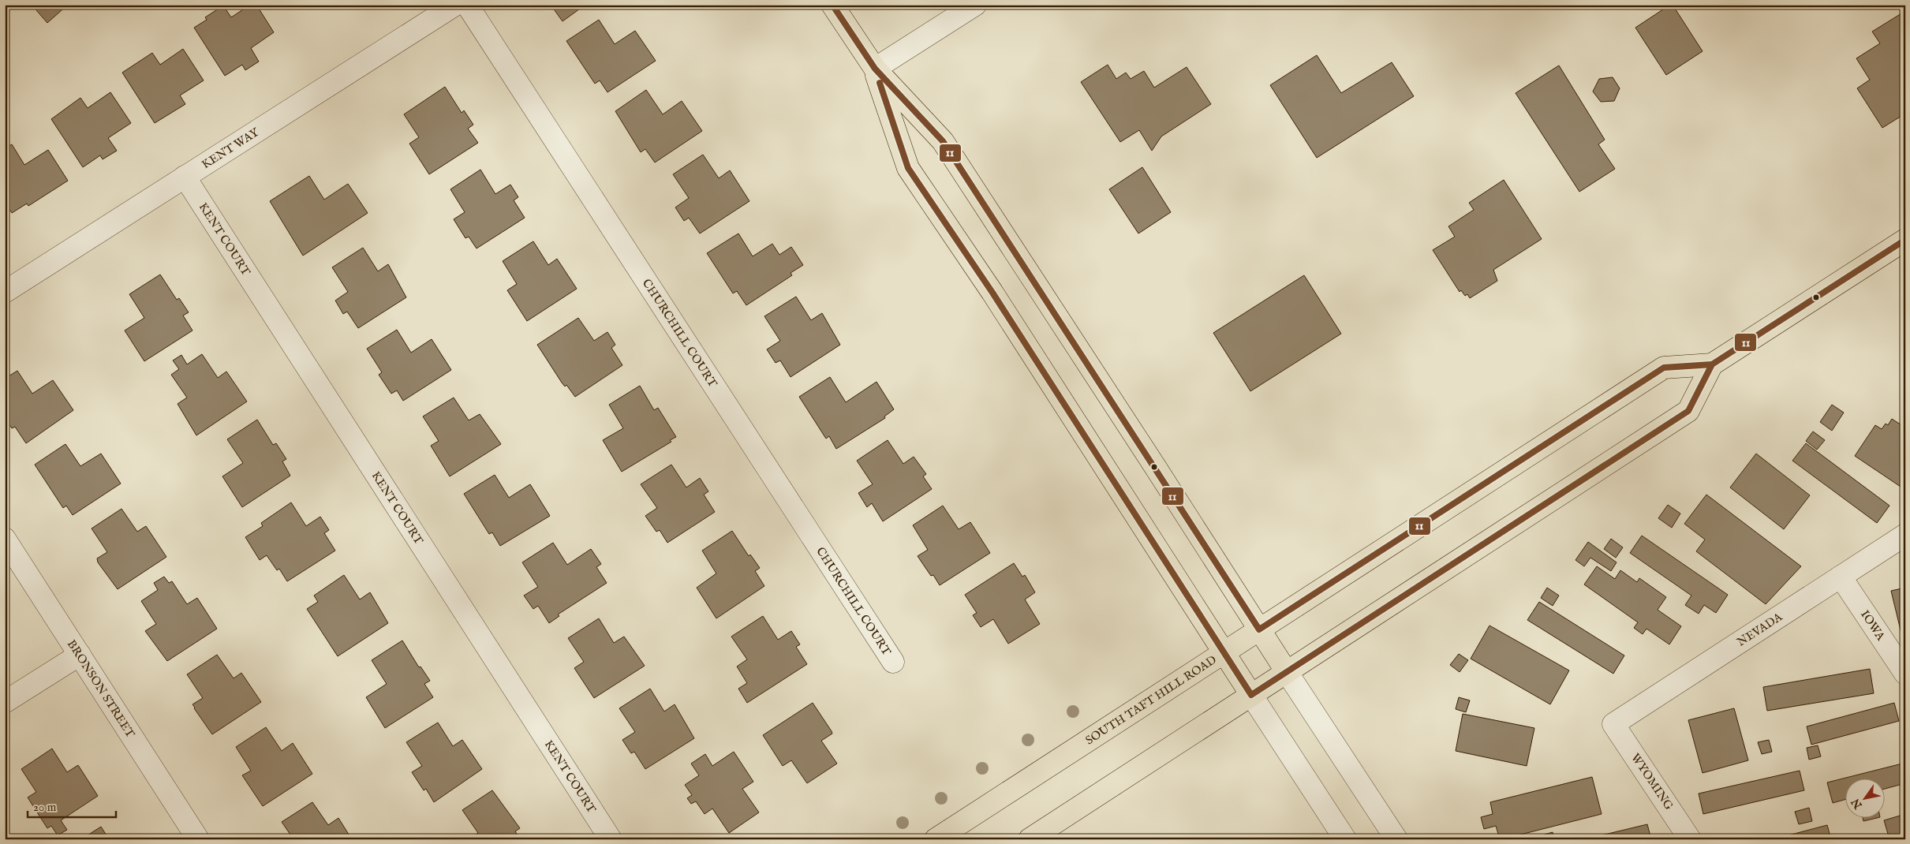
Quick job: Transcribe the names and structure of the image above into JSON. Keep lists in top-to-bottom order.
{
  "streets": {
    "main road": ["SOUTH TAFT HILL ROAD"],
    "street": [
      "KENT WAY",
      "KENT COURT",
      "CHURCHILL COURT",
      "IOWA",
      "NEVADA",
      "BRONSON STREET",
      "WYOMING"
    ]
  },
  "crossings": [
    ["KENT WAY", "KENT COURT"],
    ["IOWA", "NEVADA"],
    ["NEVADA", "WYOMING"]
  ],
  "lines": ["transit line 11"],
  "scale_bar": "20 m",
  "north": "bottom left"
}
